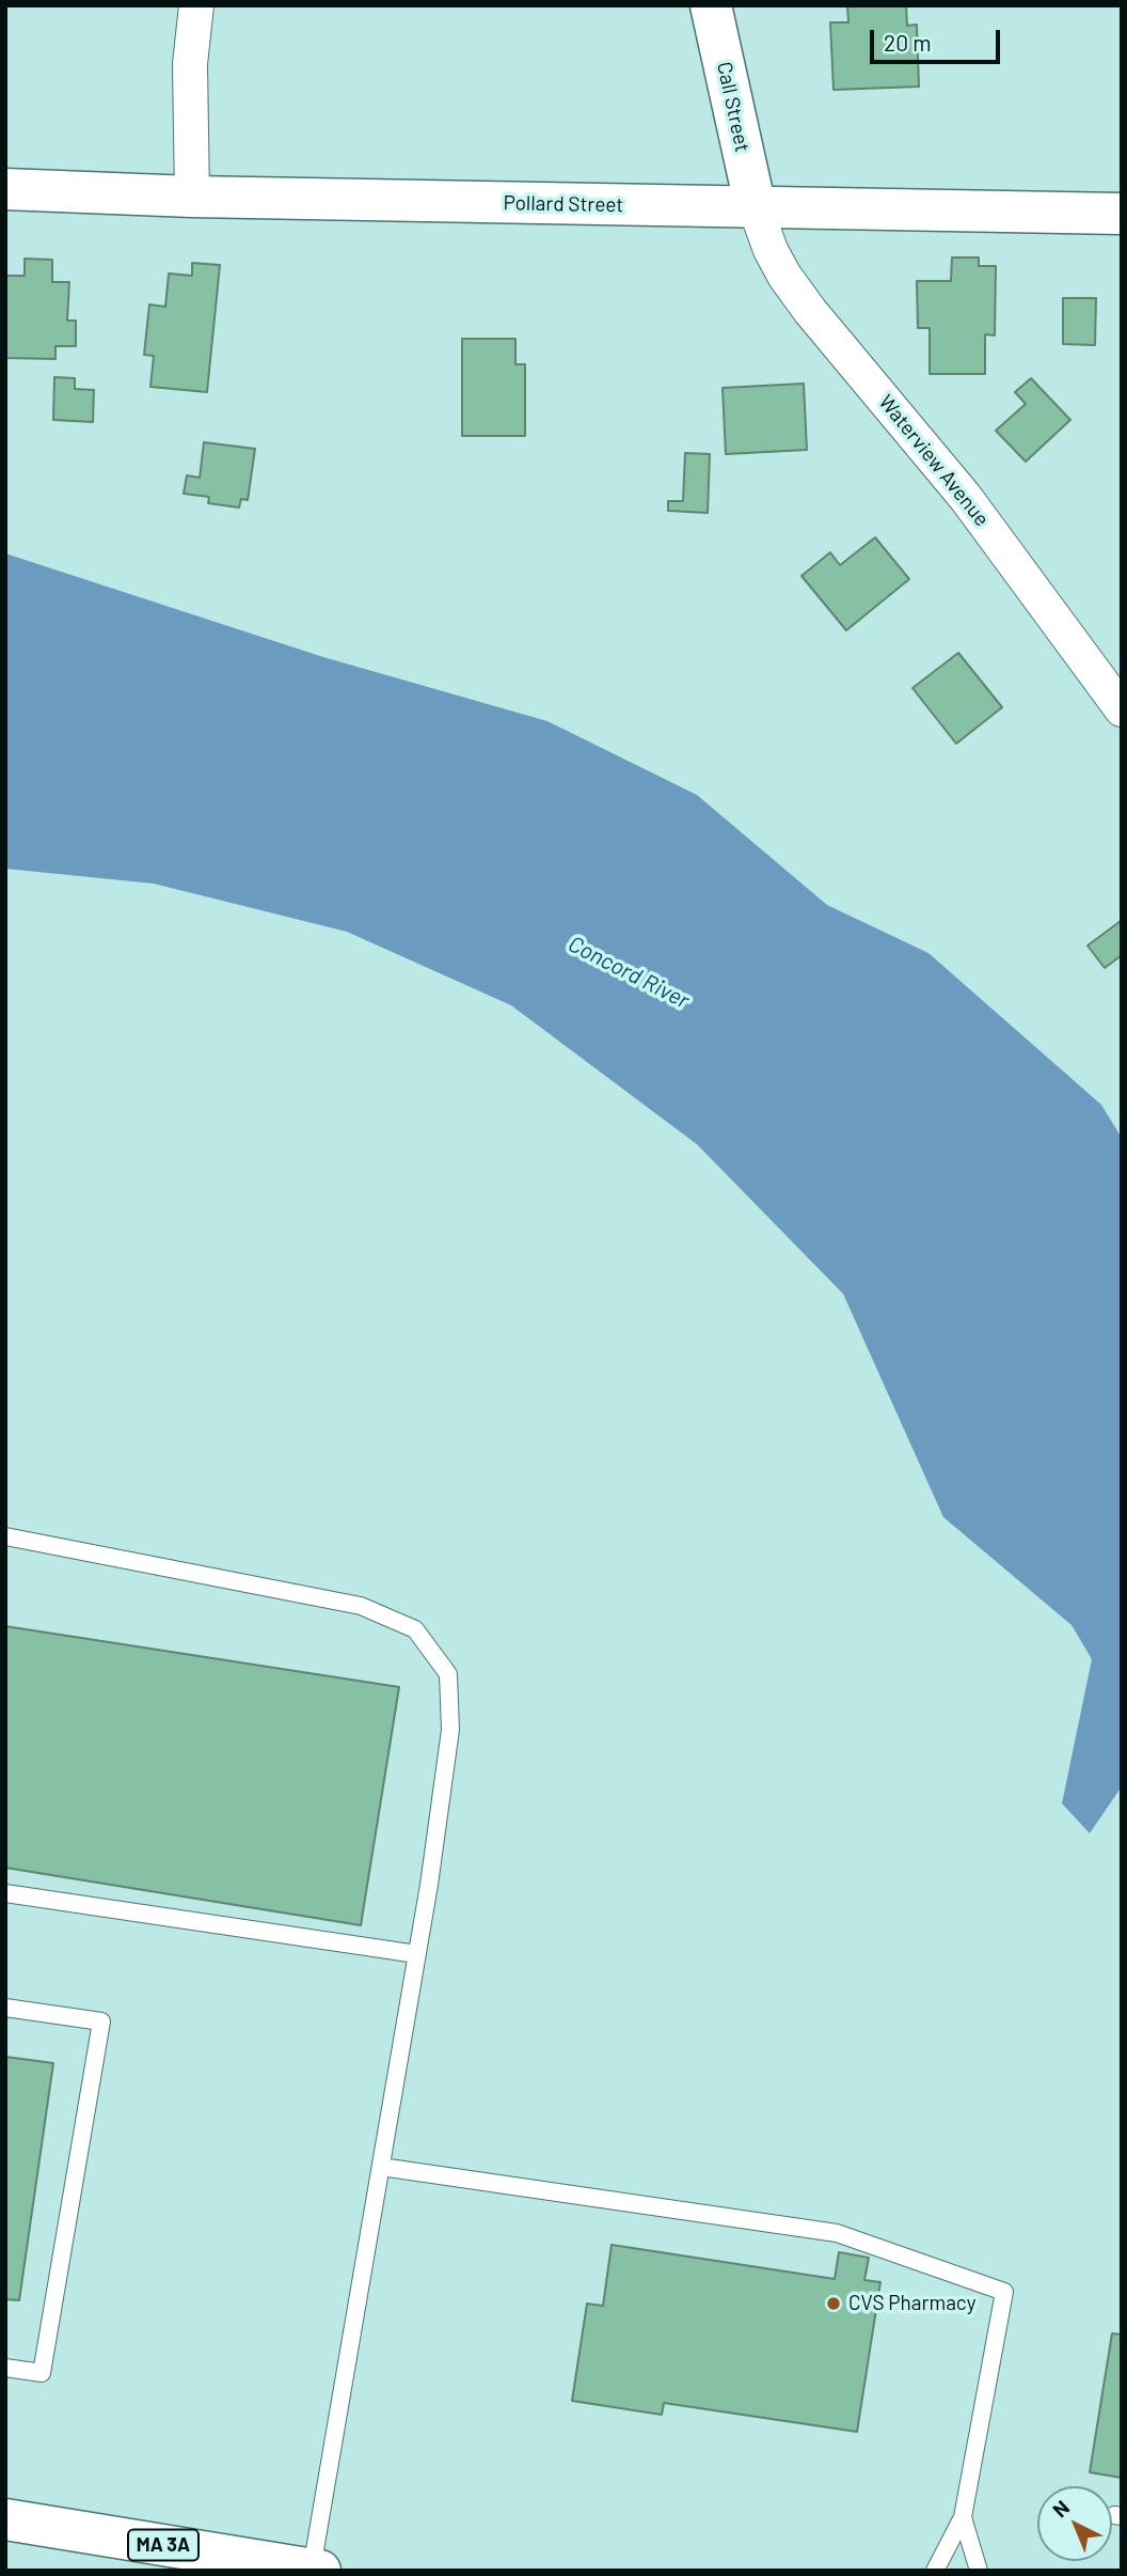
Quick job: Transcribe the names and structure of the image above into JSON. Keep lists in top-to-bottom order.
{
  "streets": {
    "street": [
      "Call Street",
      "Pollard Street",
      "Waterview Avenue",
      "MA 3A"
    ]
  },
  "crossings": [
    ["Call Street", "Pollard Street"],
    ["Call Street", "Waterview Avenue"],
    ["Pollard Street", "Waterview Avenue"]
  ],
  "water": ["Concord River"],
  "places": ["CVS Pharmacy"],
  "scale_bar": "20 m",
  "north": "top left"
}
